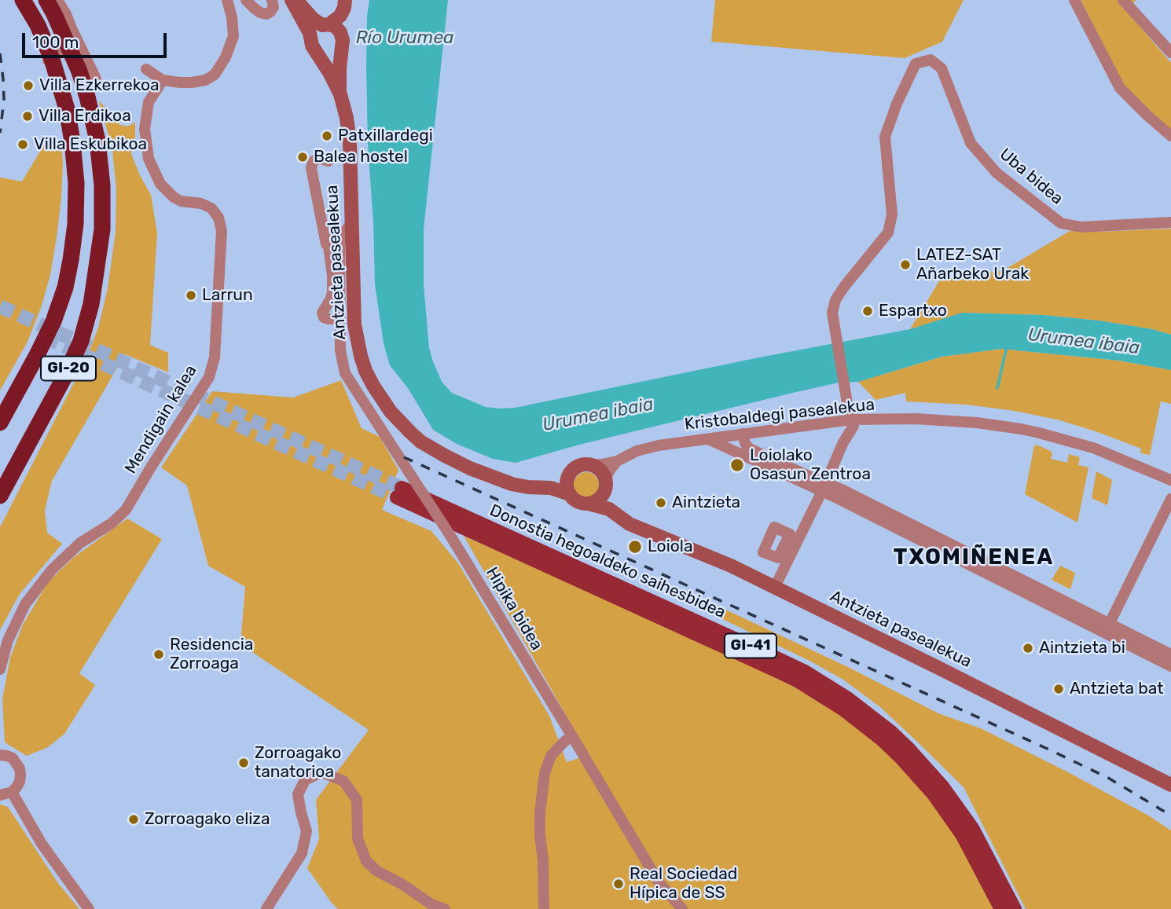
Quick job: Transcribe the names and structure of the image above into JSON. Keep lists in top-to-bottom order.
{
  "streets": {
    "highway": ["GI-20"],
    "main road": ["Antzieta pasealekua", "Donostia hegoaldeko saihesbidea", "GI-41"],
    "street": [
      "Uba bidea",
      "Kristobaldegi pasealekua",
      "Mendigain kalea",
      "Hipika bidea"
    ]
  },
  "crossings": [
    ["Uba bidea", "Kristobaldegi pasealekua"],
    ["Antzieta pasealekua", "Kristobaldegi pasealekua"],
    ["Antzieta pasealekua", "Hipika bidea"]
  ],
  "districts": ["TXOMIÑENEA"],
  "water": ["Río Urumea", "Urumea ibaia"],
  "places": [
    "Villa Ezkerrekoa",
    "Villa Erdikoa",
    "Patxillardegi",
    "Villa Eskubikoa",
    "Balea hostel",
    "LATEZ-SAT Añarbeko Urak",
    "Larrun",
    "Espartxo",
    "Loiolako Osasun Zentroa",
    "Aintzieta",
    "Loiola",
    "Aintzieta bi",
    "Residencia Zorroaga",
    "Antzieta bat",
    "Zorroagako tanatorioa",
    "Zorroagako eliza",
    "Real Sociedad Hípica de SS"
  ],
  "scale_bar": "100 m"
}
